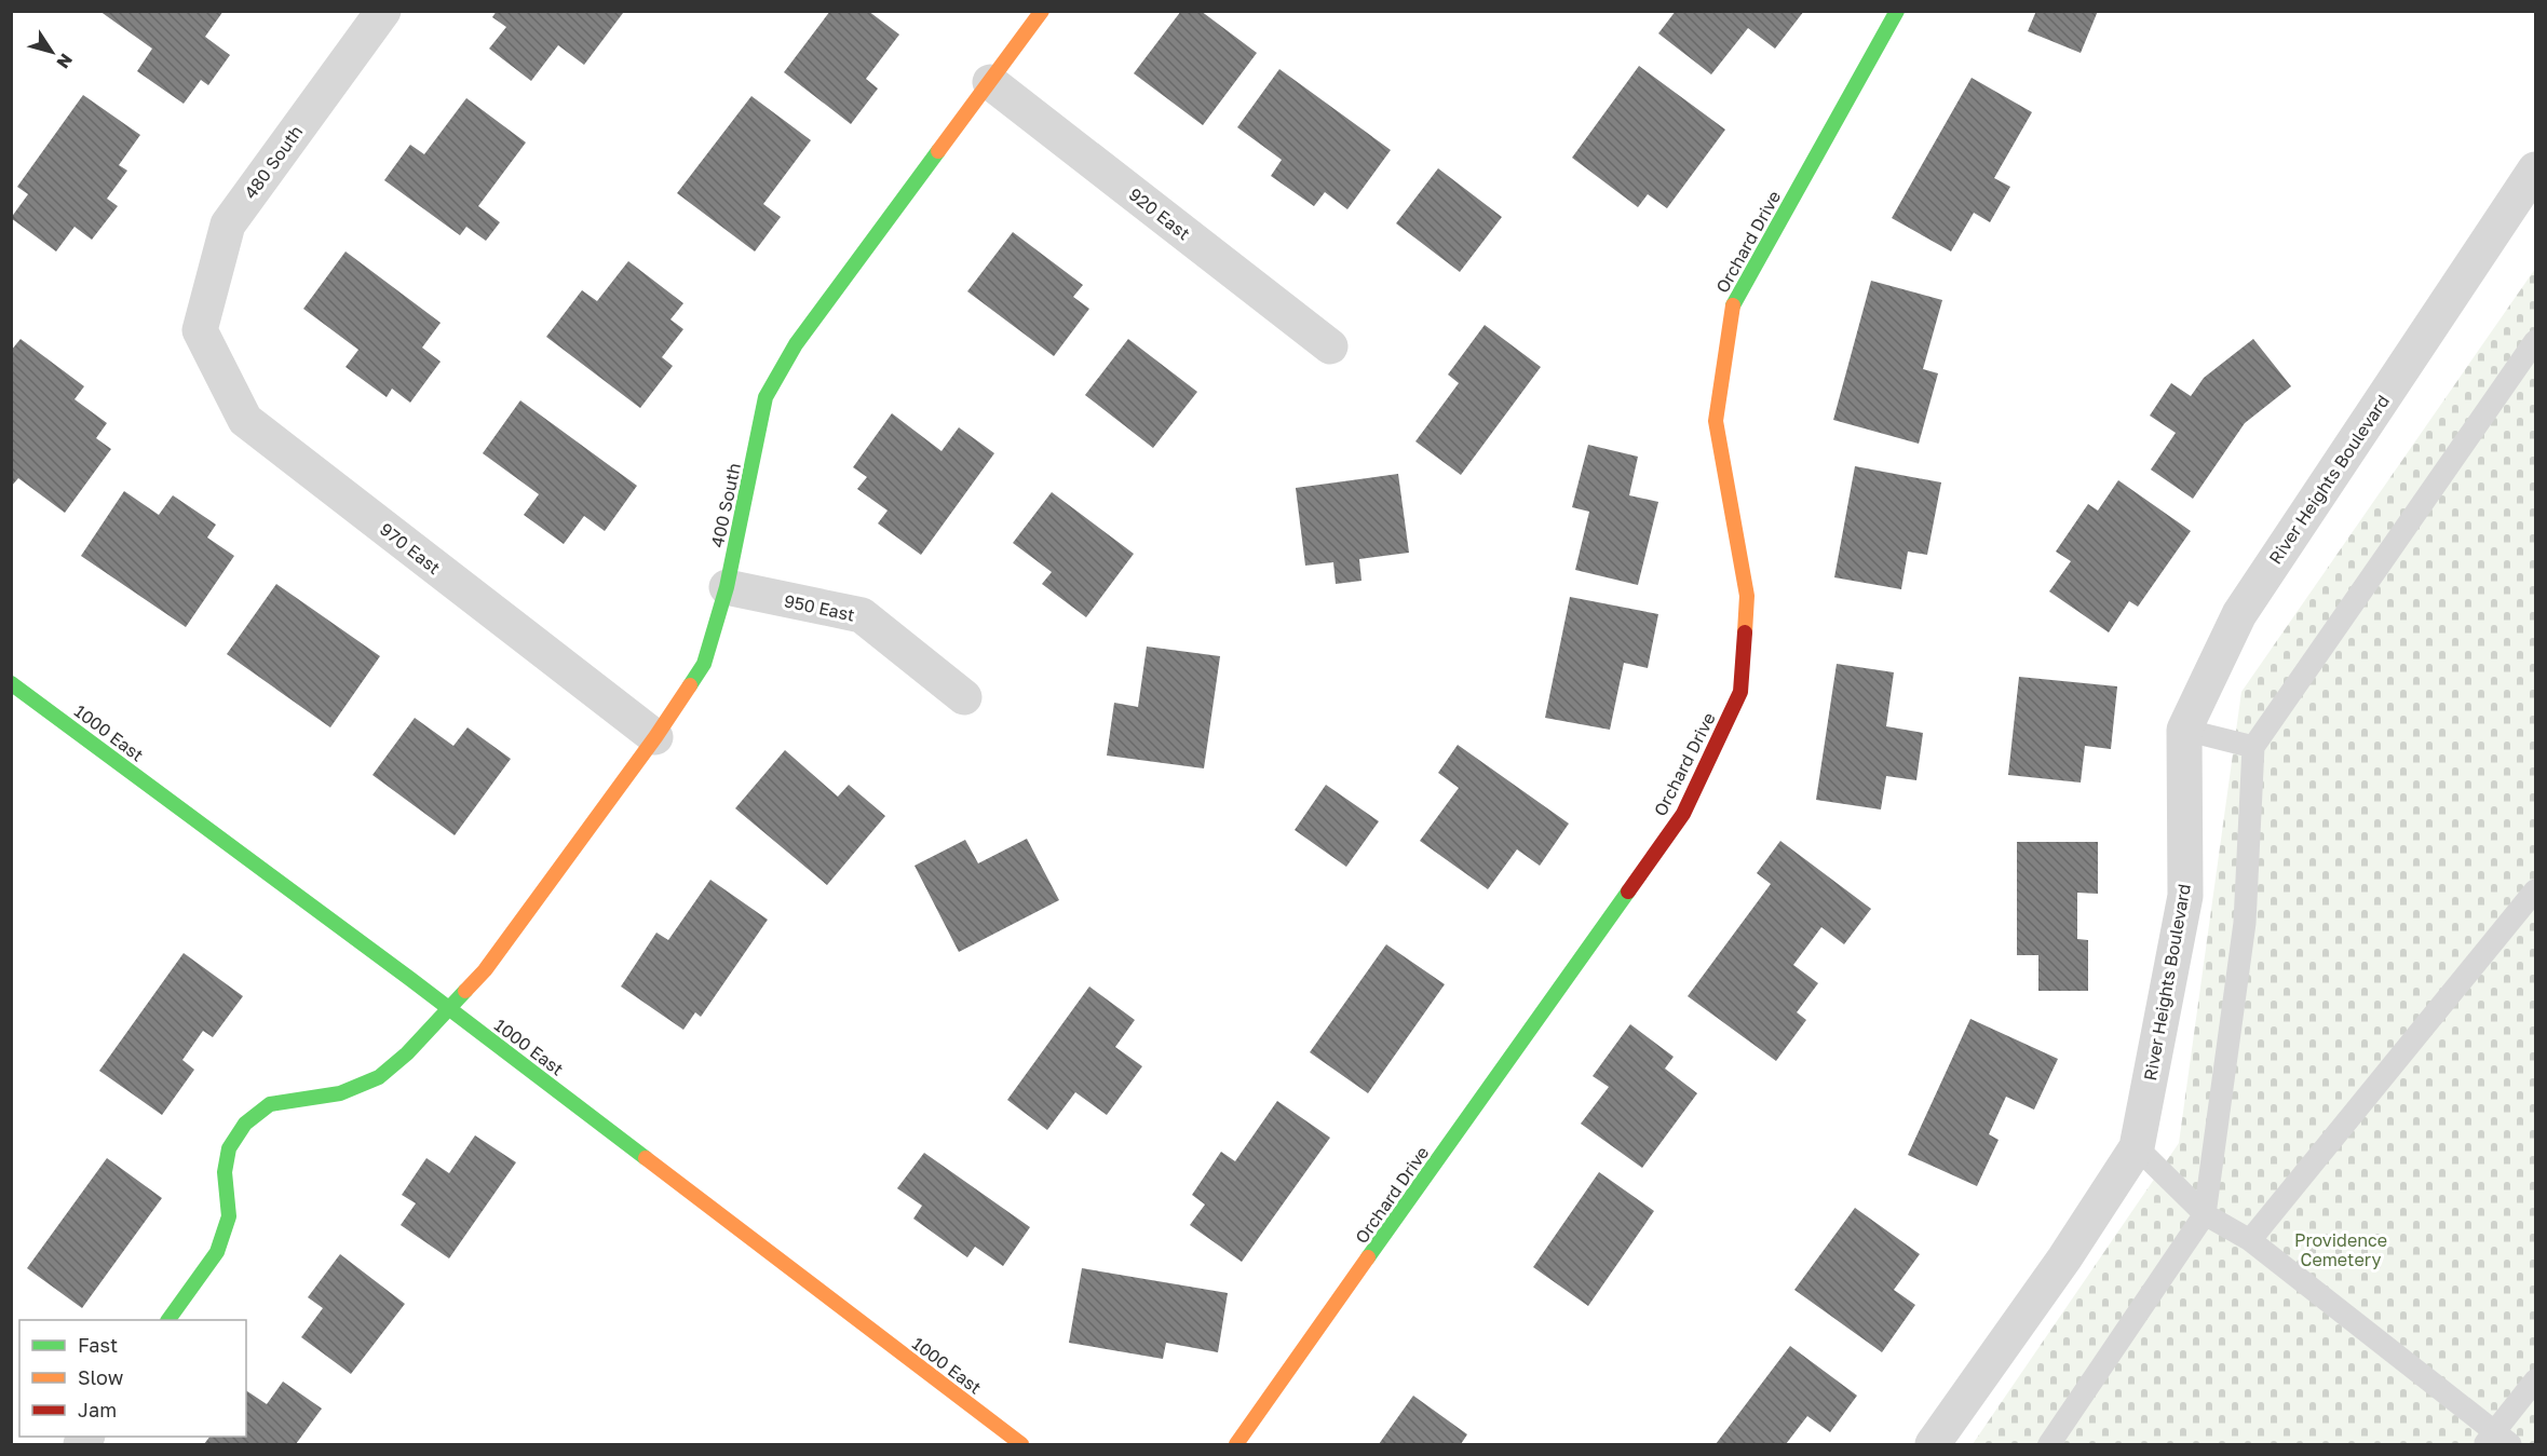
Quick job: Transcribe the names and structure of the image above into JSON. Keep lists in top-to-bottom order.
{
  "streets": {
    "street": [
      "480 South",
      "920 East",
      "Orchard Drive",
      "River Heights Boulevard",
      "400 South",
      "970 East",
      "950 East",
      "1000 East"
    ]
  },
  "crossings": [
    ["480 South", "970 East"],
    ["920 East", "400 South"],
    ["400 South", "970 East"],
    ["400 South", "950 East"],
    ["400 South", "1000 East"]
  ],
  "parks": ["Providence Cemetery"],
  "legend": ["Fast", "Slow", "Jam"],
  "north": "bottom right"
}
